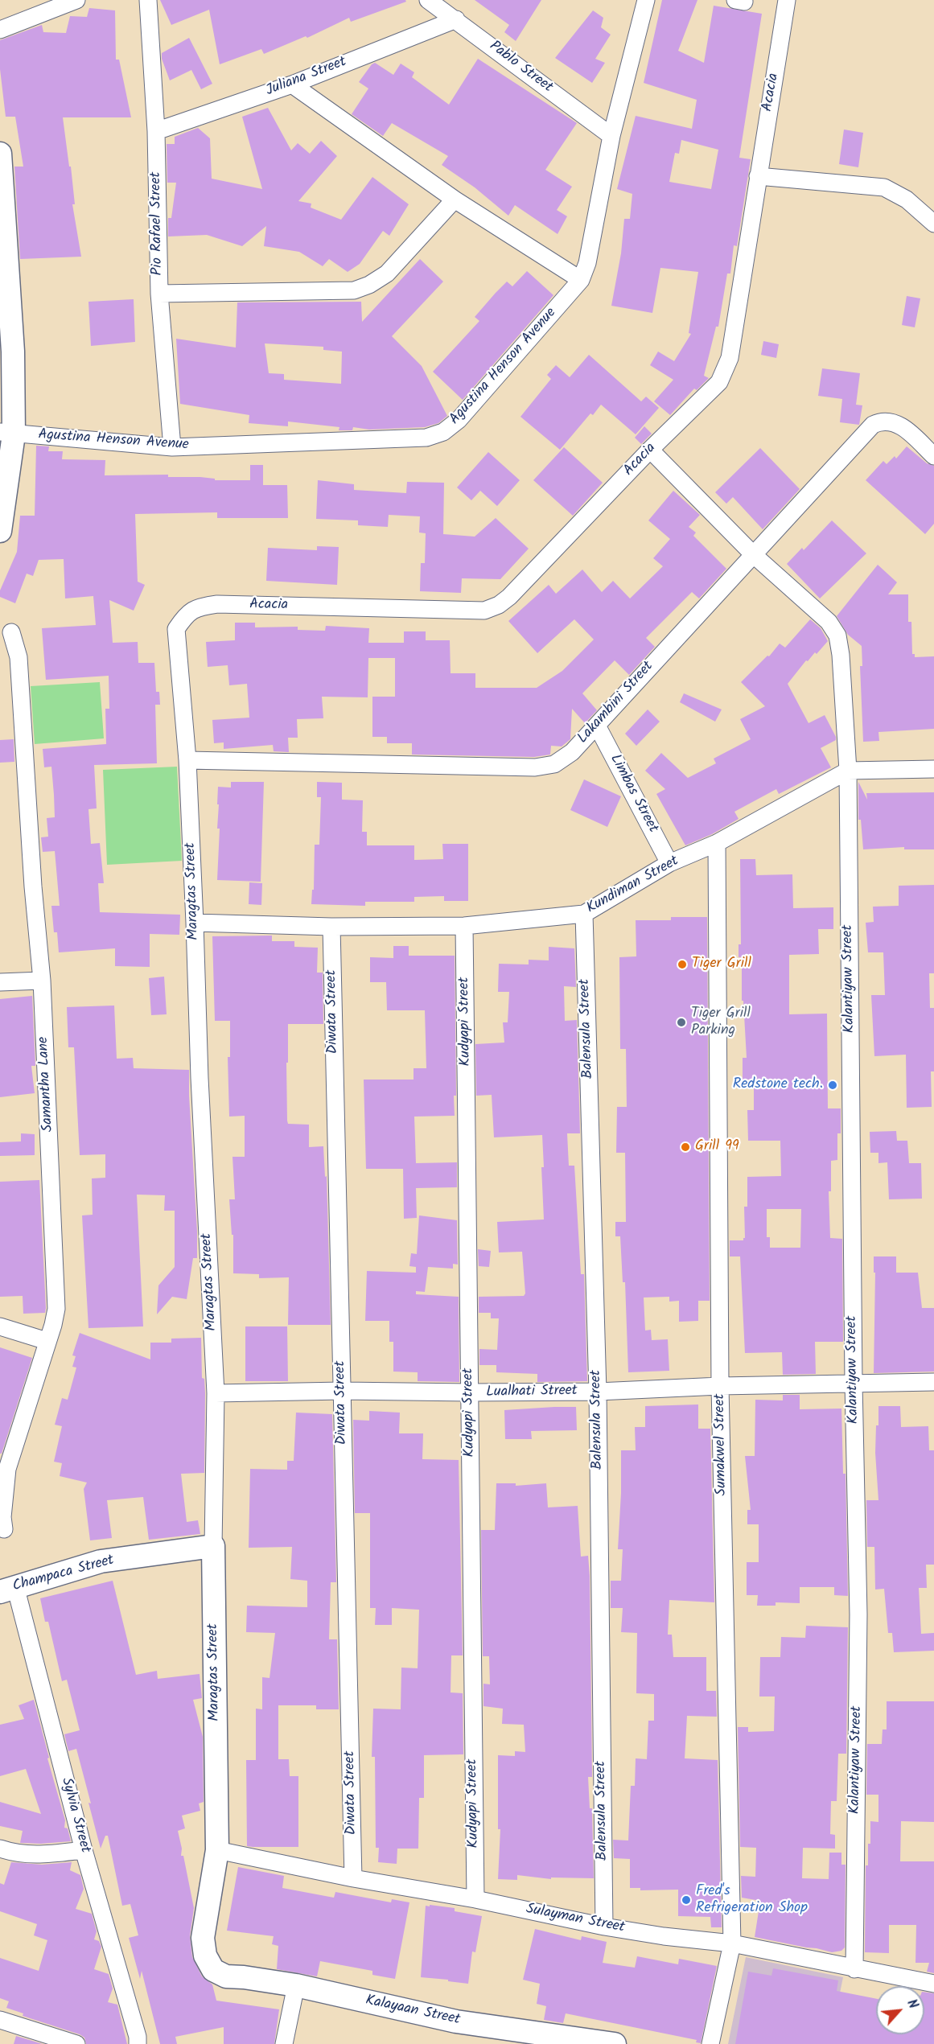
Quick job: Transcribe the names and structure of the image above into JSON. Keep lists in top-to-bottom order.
{
  "streets": {
    "street": [
      "Pablo Street",
      "Juliana Street",
      "Acacia",
      "Pio Rafael Street",
      "Agustina Henson Avenue",
      "Lakambini Street",
      "Limbas Street",
      "Kundiman Street",
      "Maragtas Street",
      "Kalantiyaw Street",
      "Diwata Street",
      "Kudyapi Street",
      "Balensula Street",
      "Samantha Lane",
      "Lualhati Street",
      "Sumakwel Street",
      "Champaca Street",
      "Sylvia Street",
      "Sulayman Street",
      "Kalayaan Street"
    ]
  },
  "crossings": [
    ["Pablo Street", "Juliana Street"],
    ["Pablo Street", "Agustina Henson Avenue"],
    ["Juliana Street", "Pio Rafael Street"],
    ["Acacia", "Maragtas Street"],
    ["Acacia", "Kalantiyaw Street"],
    ["Pio Rafael Street", "Agustina Henson Avenue"],
    ["Lakambini Street", "Limbas Street"],
    ["Lakambini Street", "Maragtas Street"],
    ["Lakambini Street", "Kalantiyaw Street"],
    ["Limbas Street", "Kundiman Street"],
    ["Kundiman Street", "Maragtas Street"],
    ["Kundiman Street", "Kalantiyaw Street"],
    ["Kundiman Street", "Diwata Street"],
    ["Kundiman Street", "Kudyapi Street"],
    ["Kundiman Street", "Balensula Street"],
    ["Kundiman Street", "Sumakwel Street"],
    ["Maragtas Street", "Lualhati Street"],
    ["Maragtas Street", "Champaca Street"],
    ["Maragtas Street", "Sulayman Street"],
    ["Maragtas Street", "Kalayaan Street"],
    ["Kalantiyaw Street", "Lualhati Street"],
    ["Kalantiyaw Street", "Sulayman Street"],
    ["Diwata Street", "Lualhati Street"],
    ["Diwata Street", "Sulayman Street"],
    ["Kudyapi Street", "Lualhati Street"],
    ["Kudyapi Street", "Sulayman Street"],
    ["Balensula Street", "Lualhati Street"],
    ["Balensula Street", "Sulayman Street"],
    ["Lualhati Street", "Sumakwel Street"],
    ["Sumakwel Street", "Sulayman Street"],
    ["Champaca Street", "Sylvia Street"]
  ],
  "places": [
    "Tiger Grill",
    "Tiger Grill Parking",
    "Redstone tech.",
    "Grill 99",
    "Fred's Refrigeration Shop"
  ],
  "north": "top right"
}
